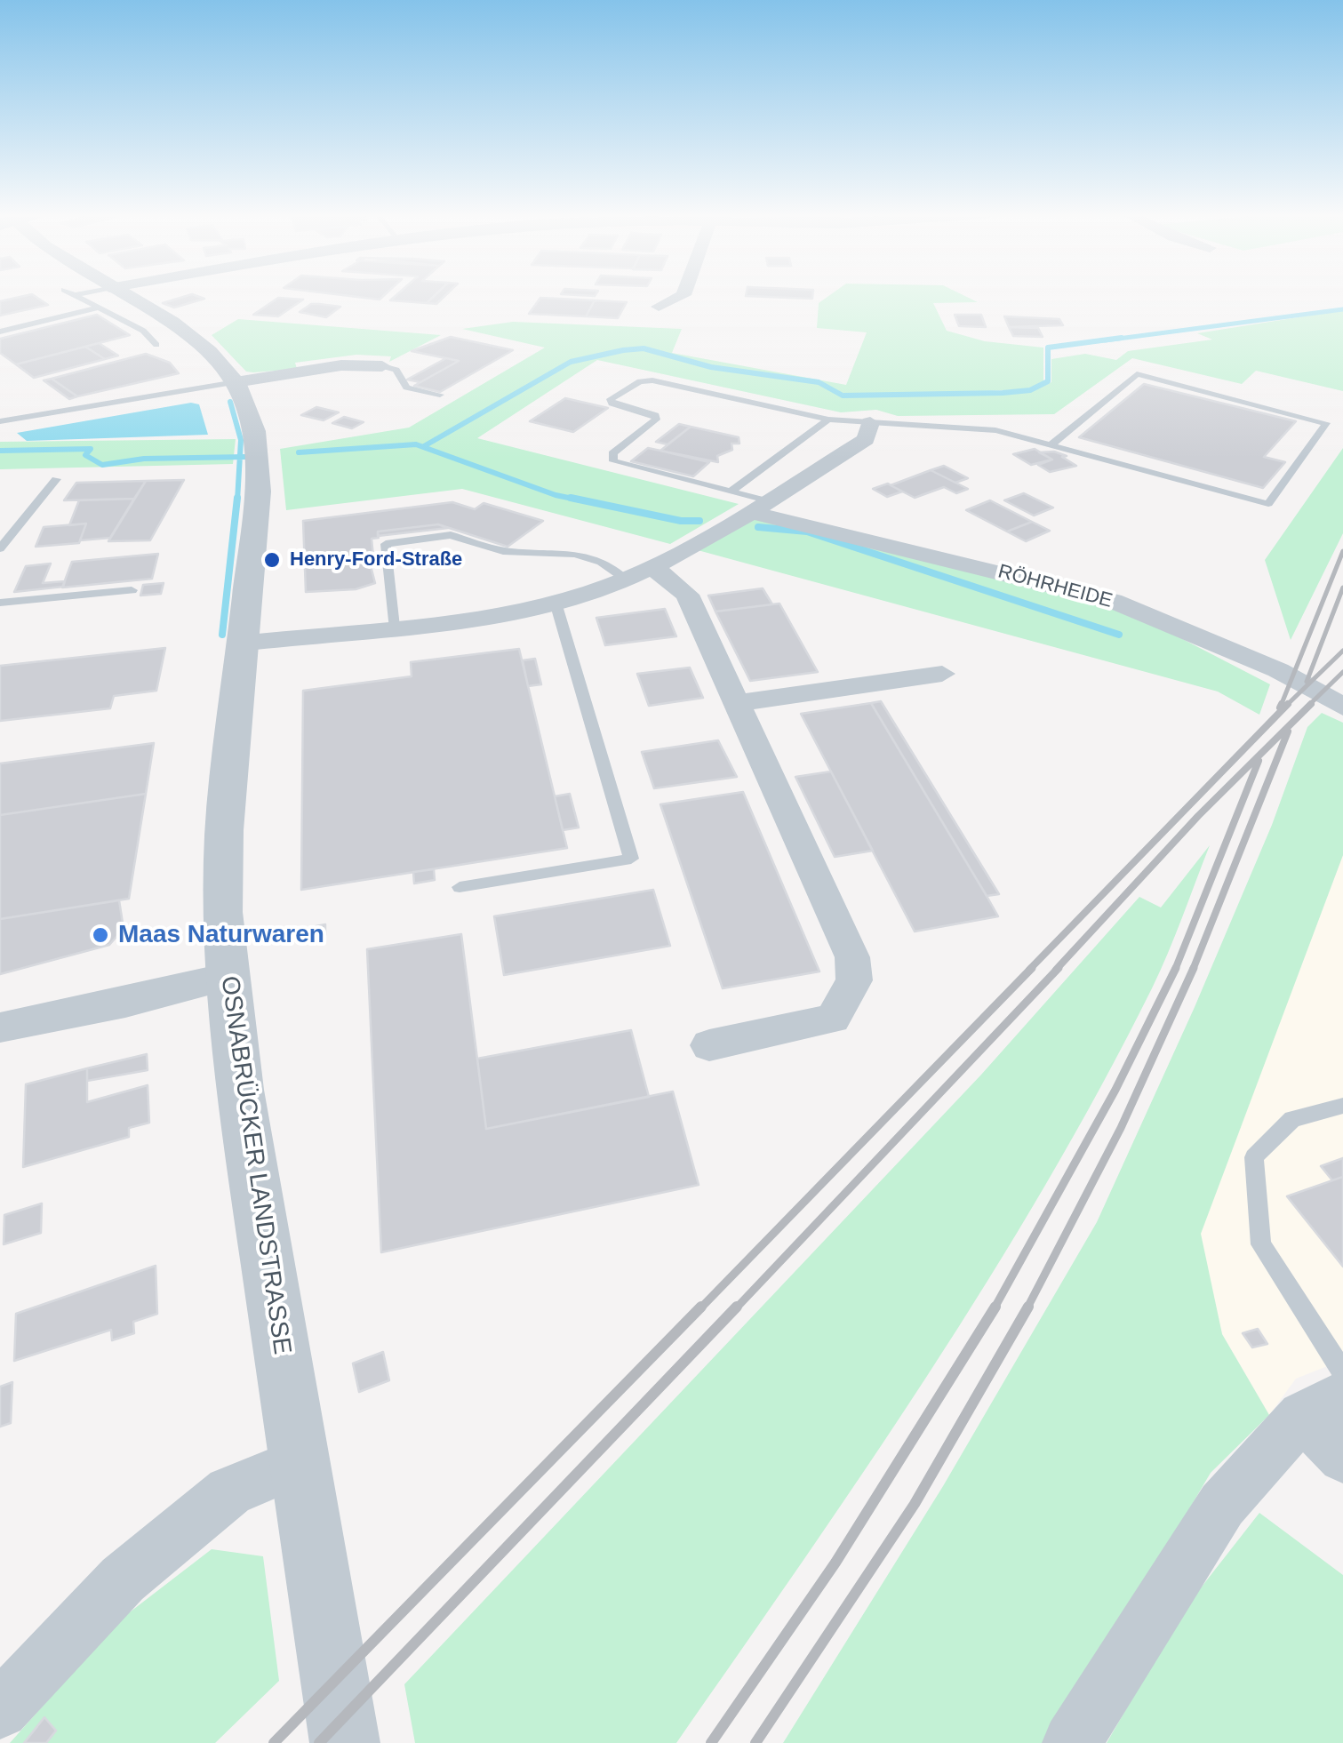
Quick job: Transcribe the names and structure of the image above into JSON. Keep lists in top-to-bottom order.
{
  "streets": {
    "street": ["RÖHRHEIDE", "OSNABRÜCKER LANDSTRASSE"]
  },
  "places": ["Henry-Ford-Straße", "Maas Naturwaren"]
}
